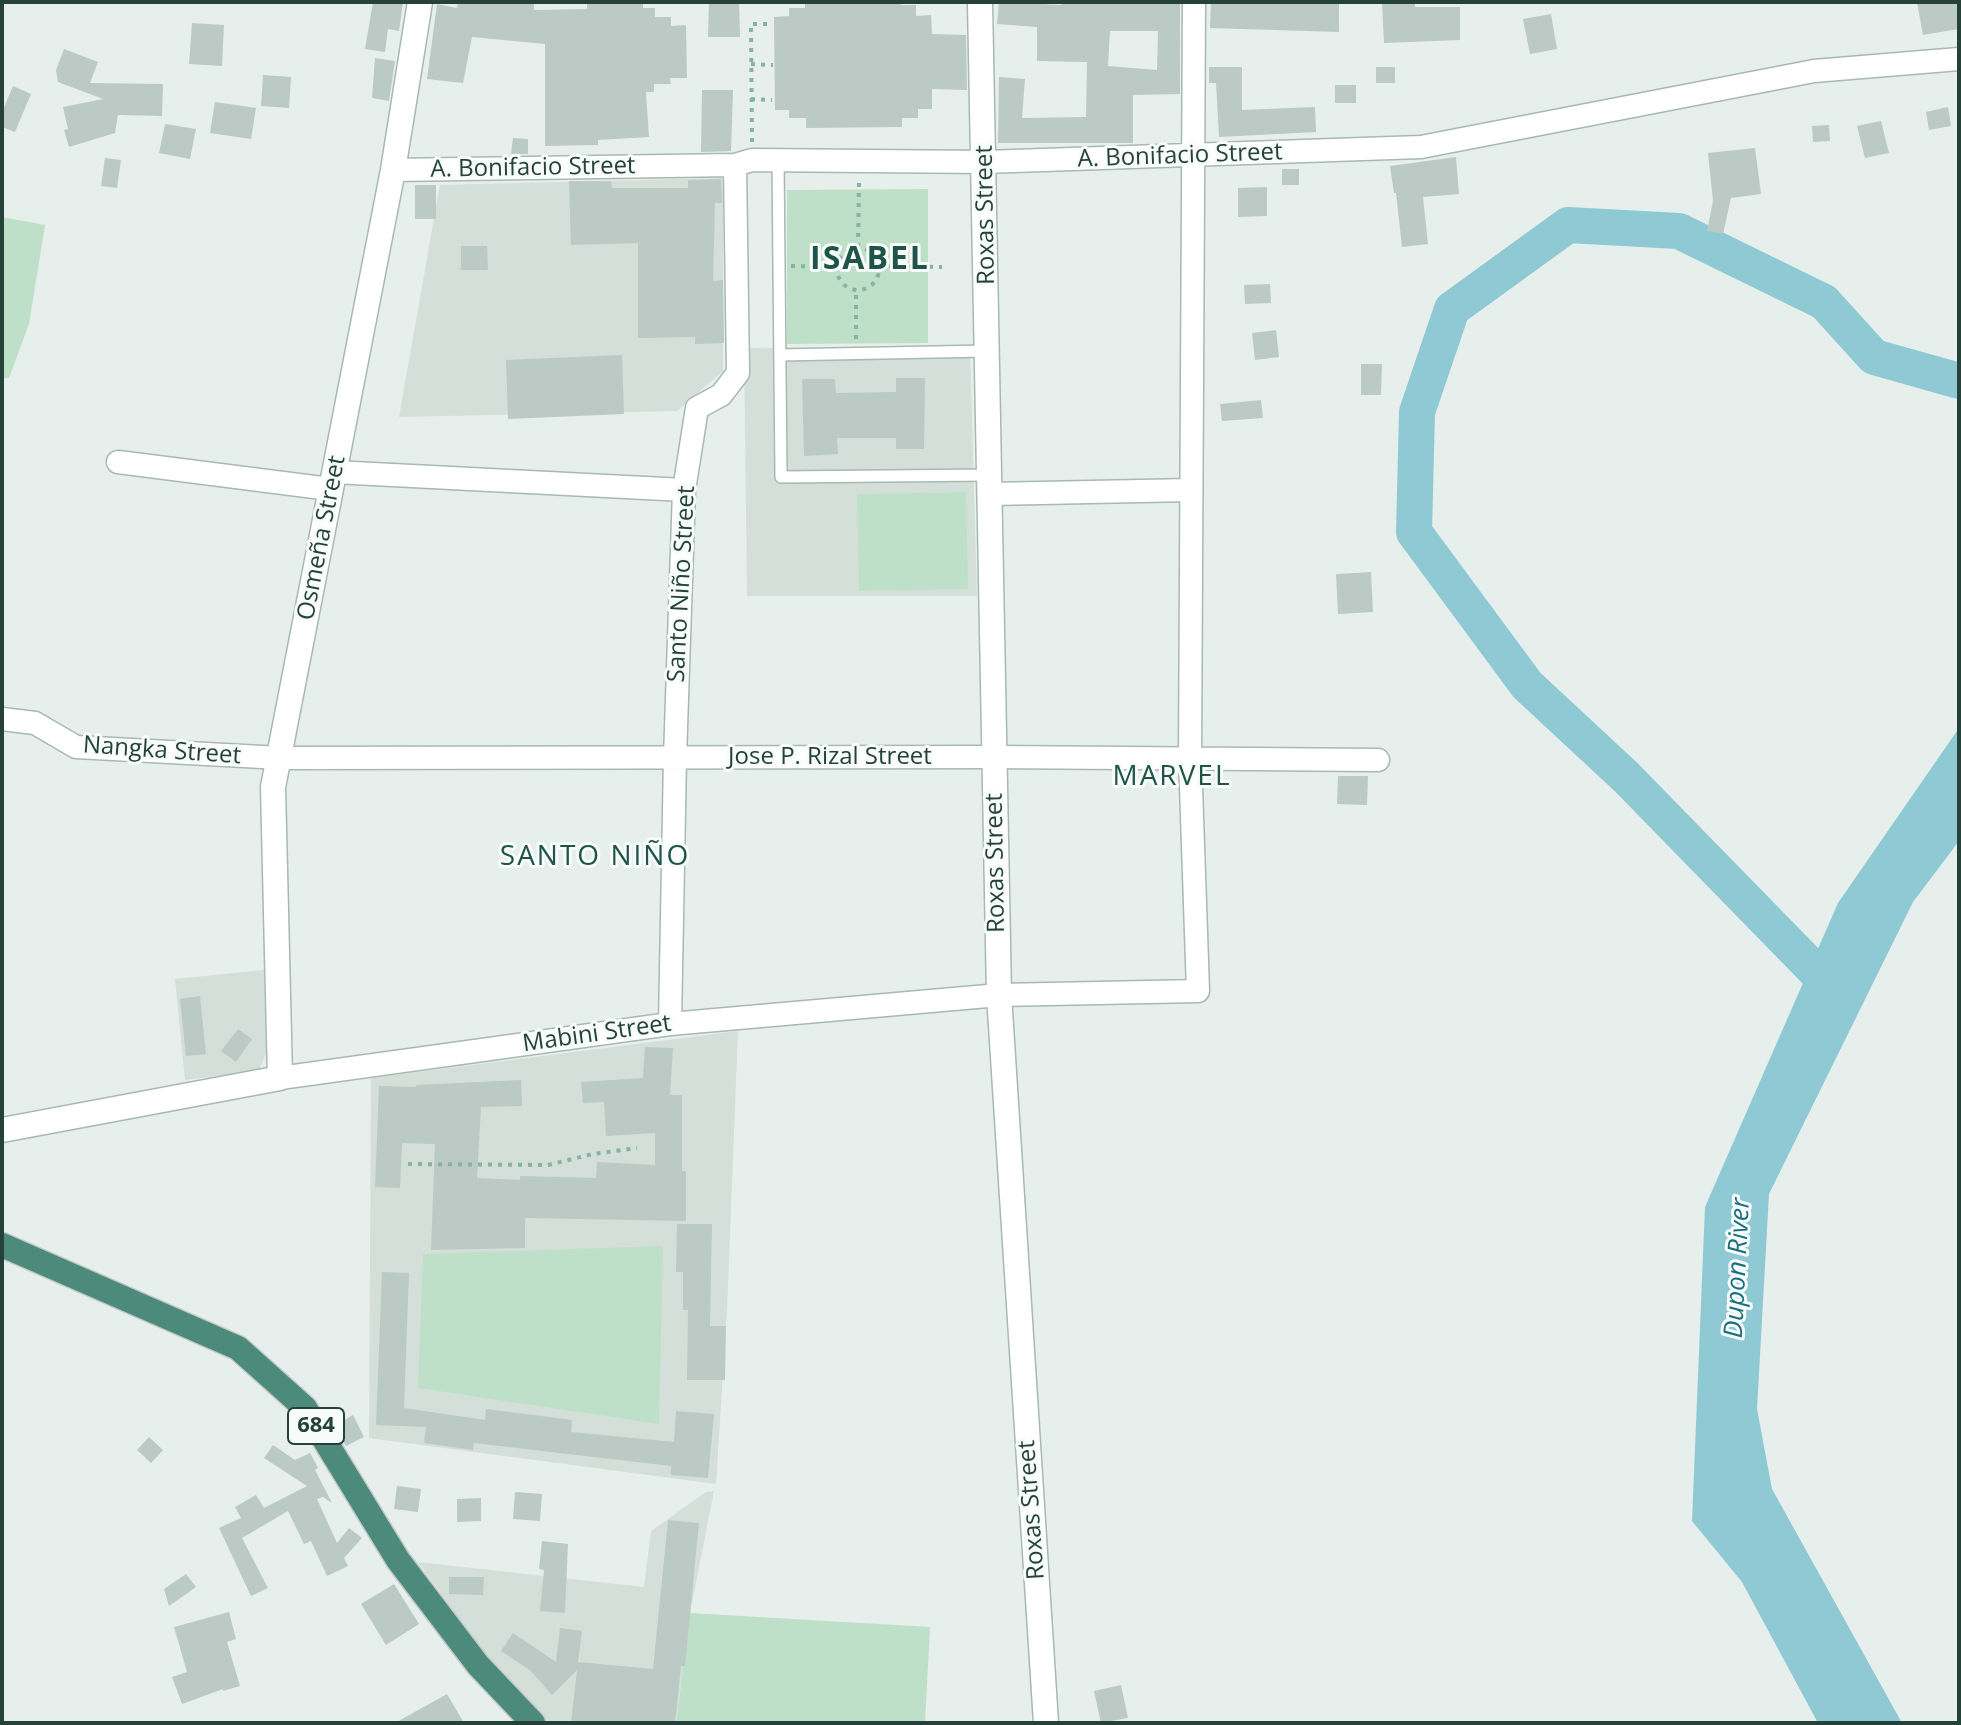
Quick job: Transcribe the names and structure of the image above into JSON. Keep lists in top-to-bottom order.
{
  "streets": {
    "highway": ["684"],
    "street": [
      "A. Bonifacio Street",
      "Roxas Street",
      "Osmeña Street",
      "Santo Niño Street",
      "Nangka Street",
      "Jose P. Rizal Street",
      "Mabini Street"
    ]
  },
  "crossings": [
    ["A. Bonifacio Street", "Roxas Street"],
    ["A. Bonifacio Street", "Osmeña Street"],
    ["A. Bonifacio Street", "Santo Niño Street"],
    ["Roxas Street", "Jose P. Rizal Street"],
    ["Roxas Street", "Mabini Street"],
    ["Osmeña Street", "Nangka Street"],
    ["Osmeña Street", "Jose P. Rizal Street"],
    ["Osmeña Street", "Mabini Street"],
    ["Santo Niño Street", "Jose P. Rizal Street"],
    ["Santo Niño Street", "Mabini Street"],
    ["Nangka Street", "Jose P. Rizal Street"],
    ["Jose P. Rizal Street", "Mabini Street"]
  ],
  "districts": ["ISABEL", "MARVEL", "SANTO NIÑO"],
  "water": ["Dupon River"]
}
